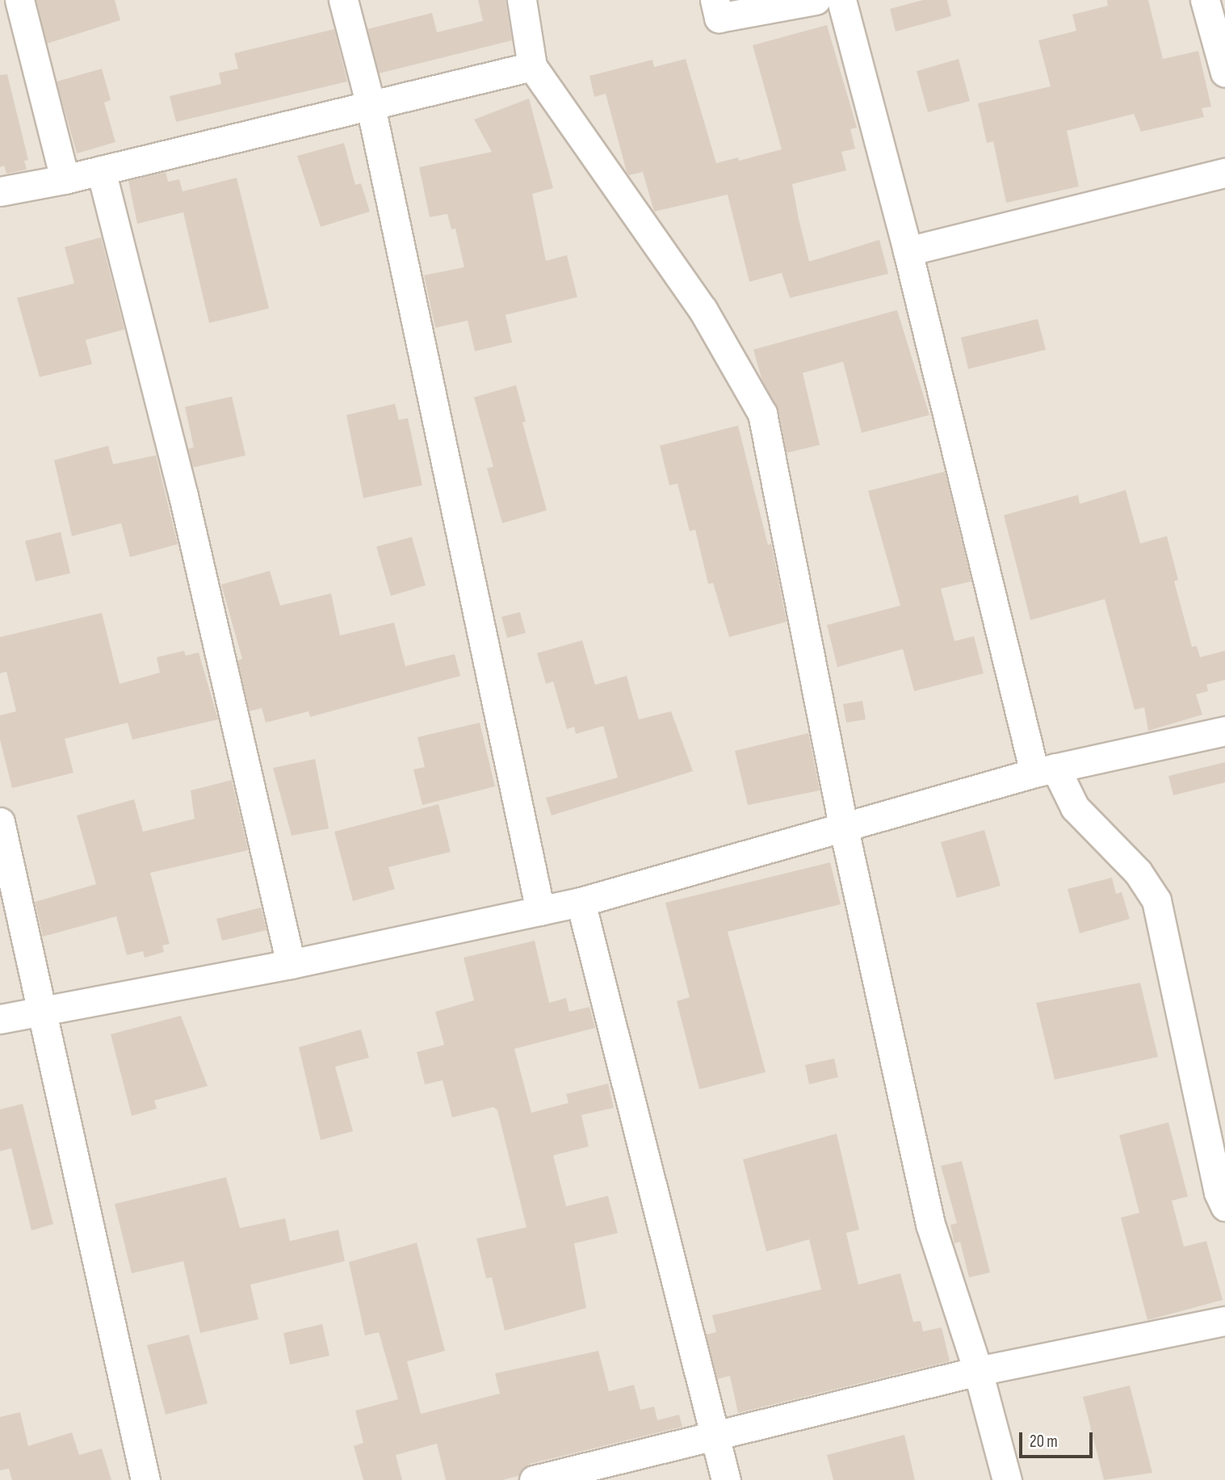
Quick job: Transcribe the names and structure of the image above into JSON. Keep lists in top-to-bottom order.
{
  "scale_bar": "20 m"
}
